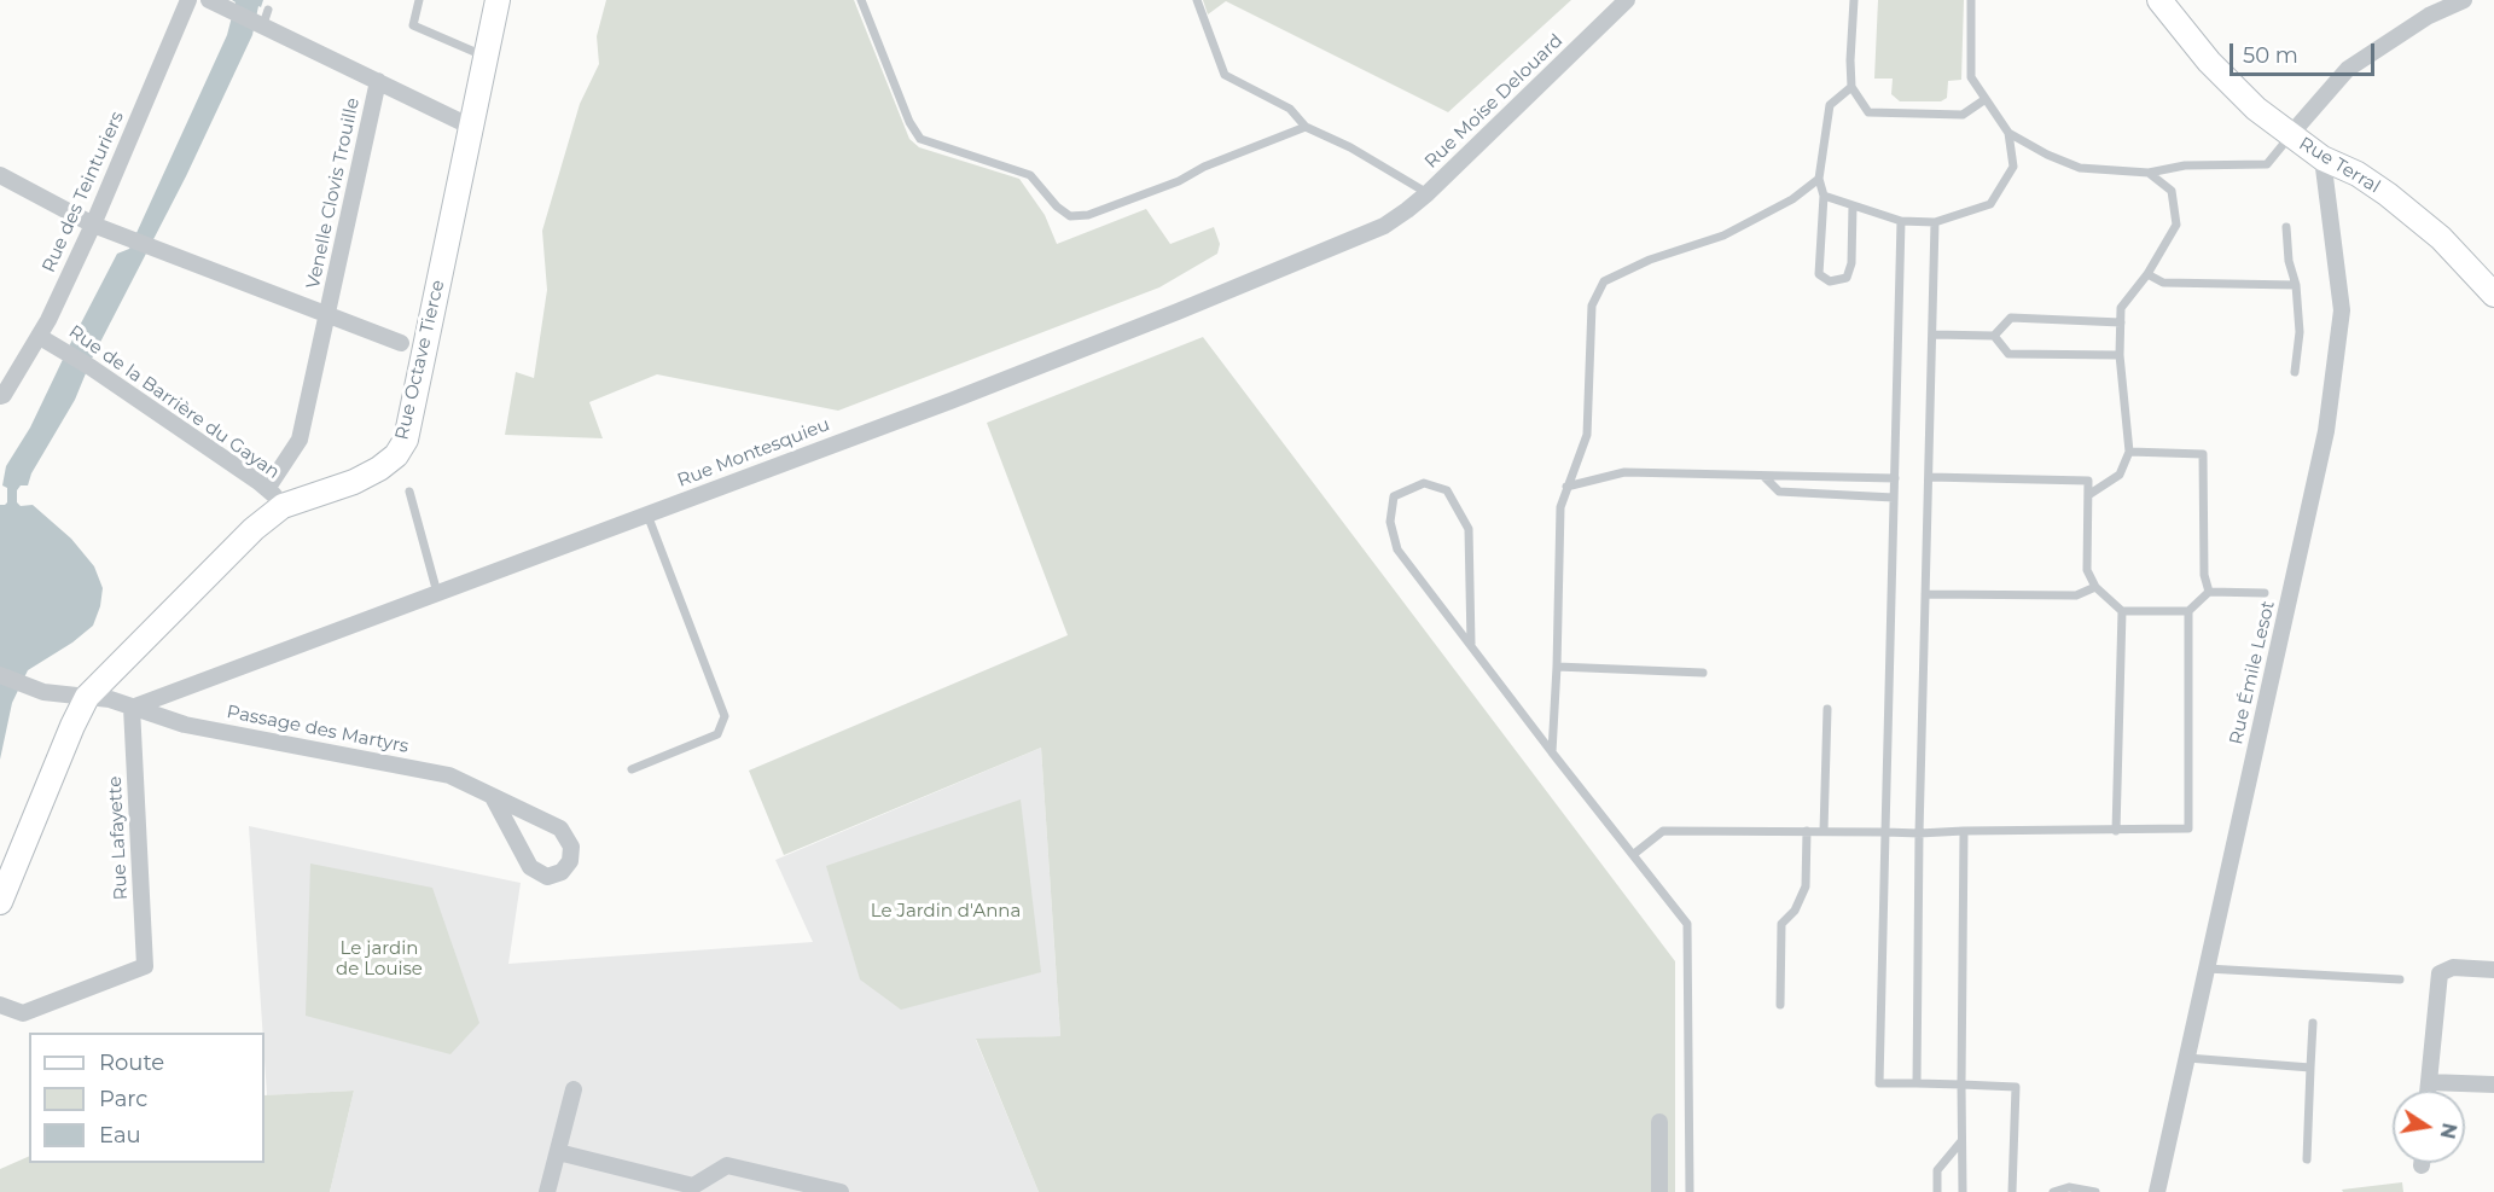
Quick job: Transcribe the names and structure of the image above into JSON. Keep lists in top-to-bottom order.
{
  "streets": {
    "street": [
      "Rue Moise Delouard",
      "Rue Terral",
      "Rue des Teinturiers",
      "Venelle Clovis Trouille",
      "Rue Octave Tierce",
      "Rue de la Barrière du Gayan",
      "Rue Montesquieu",
      "Rue Émile Lesot",
      "Passage des Martyrs",
      "Rue Lafayette"
    ]
  },
  "crossings": [
    ["Rue Moise Delouard", "Rue Montesquieu"],
    ["Rue Terral", "Rue Émile Lesot"],
    ["Rue des Teinturiers", "Rue de la Barrière du Gayan"],
    ["Venelle Clovis Trouille", "Rue Octave Tierce"],
    ["Venelle Clovis Trouille", "Rue de la Barrière du Gayan"],
    ["Rue Octave Tierce", "Rue de la Barrière du Gayan"],
    ["Rue Octave Tierce", "Passage des Martyrs"],
    ["Rue Montesquieu", "Passage des Martyrs"],
    ["Rue Montesquieu", "Rue Lafayette"],
    ["Passage des Martyrs", "Rue Lafayette"]
  ],
  "parks": ["Le Jardin d'Anna", "Le jardin de Louise"],
  "legend": ["Route", "Parc", "Eau"],
  "scale_bar": "50 m",
  "north": "right"
}
